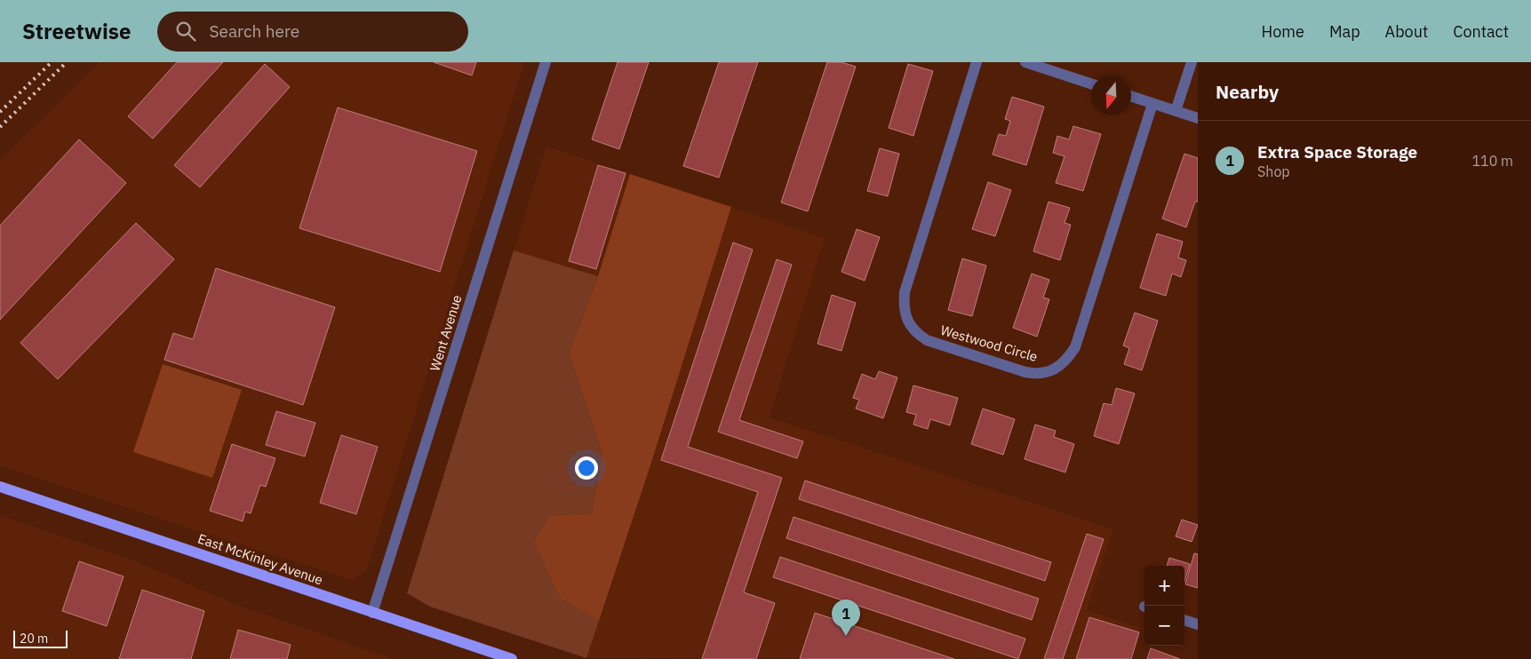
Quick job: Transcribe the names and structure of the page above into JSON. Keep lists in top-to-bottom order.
{
  "streets": {
    "main road": ["East McKinley Avenue"],
    "street": ["Went Avenue", "Westwood Circle"]
  },
  "crossings": [
    ["Went Avenue", "East McKinley Avenue"]
  ],
  "scale_bar": "20 m",
  "north": "bottom",
  "page": {
    "header": "Streetwise",
    "search": "Search here",
    "nav": [
      "Home",
      "Map",
      "About",
      "Contact"
    ],
    "heading": "Nearby",
    "list": [
      {
        "mark": "1",
        "name": "Extra Space Storage",
        "note": "Shop",
        "value": "110 m"
      }
    ],
    "map_buttons": ["+", "−"],
    "pins": "1",
    "scale": "20 m"
  }
}
